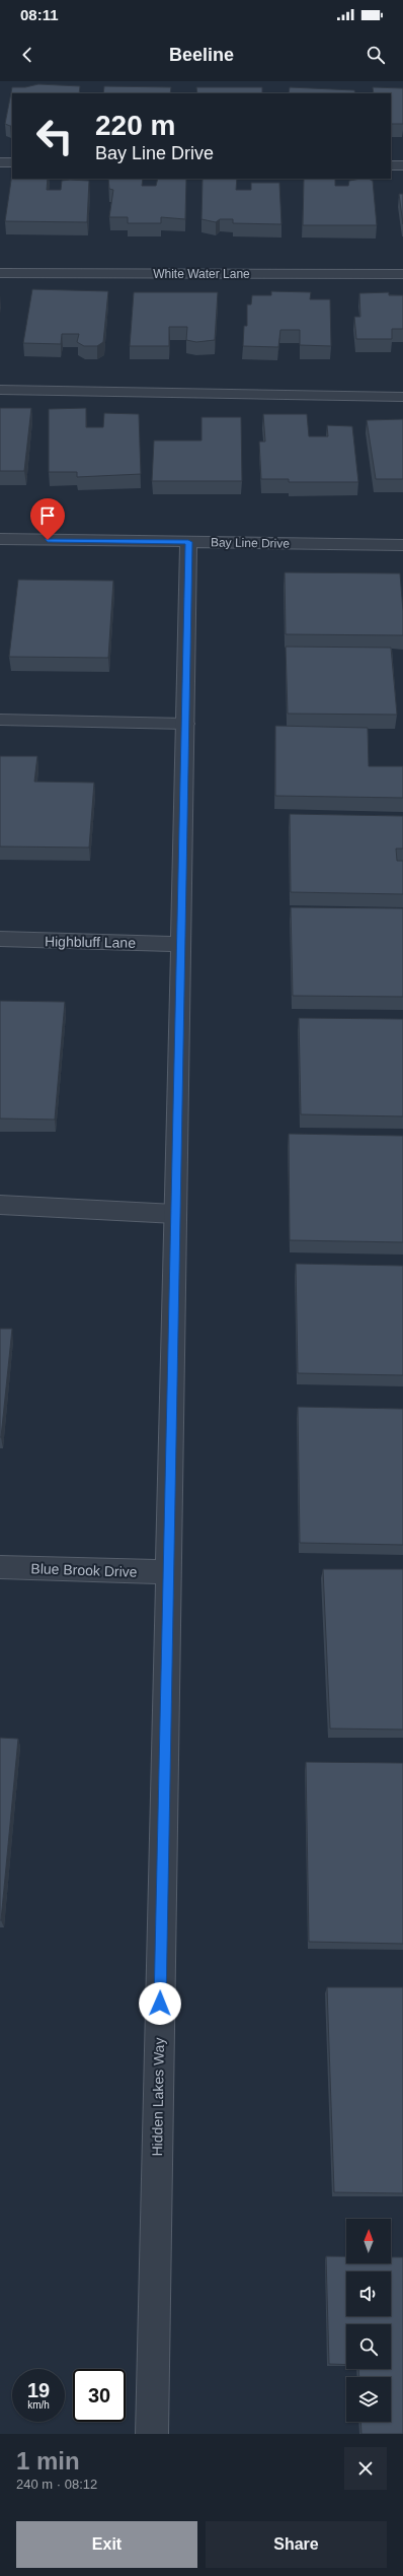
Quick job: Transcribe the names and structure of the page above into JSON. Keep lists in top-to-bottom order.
{
  "streets": {
    "street": [
      "White Water Lane",
      "Bay Line Drive",
      "Highbluff Lane",
      "Blue Brook Drive",
      "Hidden Lakes Way"
    ]
  },
  "crossings": [
    ["Bay Line Drive", "Hidden Lakes Way"],
    ["Highbluff Lane", "Hidden Lakes Way"],
    ["Blue Brook Drive", "Hidden Lakes Way"]
  ],
  "north": "top",
  "page": {
    "status": "08:11",
    "header": "Beeline",
    "turn": ["220 m", "Bay Line Drive"],
    "speed": "19 km/h",
    "limit": "30",
    "heading": ["1 min", "240 m · 08:12"],
    "buttons": ["Exit", "Share"]
  }
}
